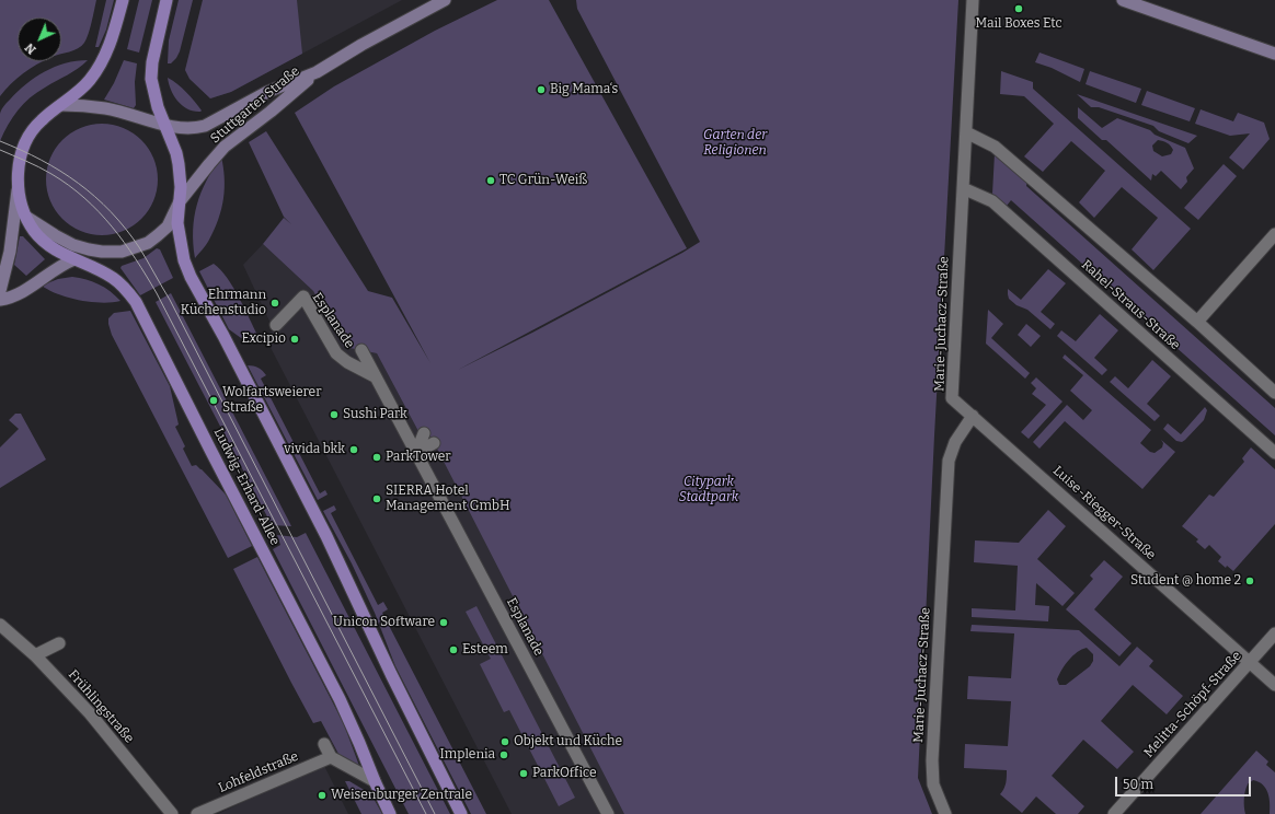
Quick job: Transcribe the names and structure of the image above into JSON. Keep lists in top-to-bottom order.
{
  "streets": {
    "main road": ["Stuttgarter Straße", "Ludwig-Erhard-Allee"],
    "street": [
      "Rahel-Straus-Straße",
      "Esplanade",
      "Marie-Juchacz-Straße",
      "Luise-Riegger-Straße",
      "Melitta-Schöpf-Straße",
      "Frühlingstraße",
      "Lohfeldstraße"
    ]
  },
  "crossings": [
    ["Rahel-Straus-Straße", "Marie-Juchacz-Straße"],
    ["Marie-Juchacz-Straße", "Luise-Riegger-Straße"],
    ["Luise-Riegger-Straße", "Melitta-Schöpf-Straße"]
  ],
  "parks": ["Garten der Religionen", "Citypark Stadtpark"],
  "places": [
    "Mail Boxes Etc",
    "Big Mama‘s",
    "TC Grün-Weiß",
    "Ehrmann Küchenstudio",
    "Excipio",
    "Wolfartsweierer Straße",
    "Sushi Park",
    "vivida bkk",
    "ParkTower",
    "SIERRA Hotel Management GmbH",
    "Student @ home 2",
    "Unicon Software",
    "Esteem",
    "Objekt und Küche",
    "Implenia",
    "ParkOffice",
    "Weisenburger Zentrale"
  ],
  "scale_bar": "50 m",
  "north": "bottom left"
}
